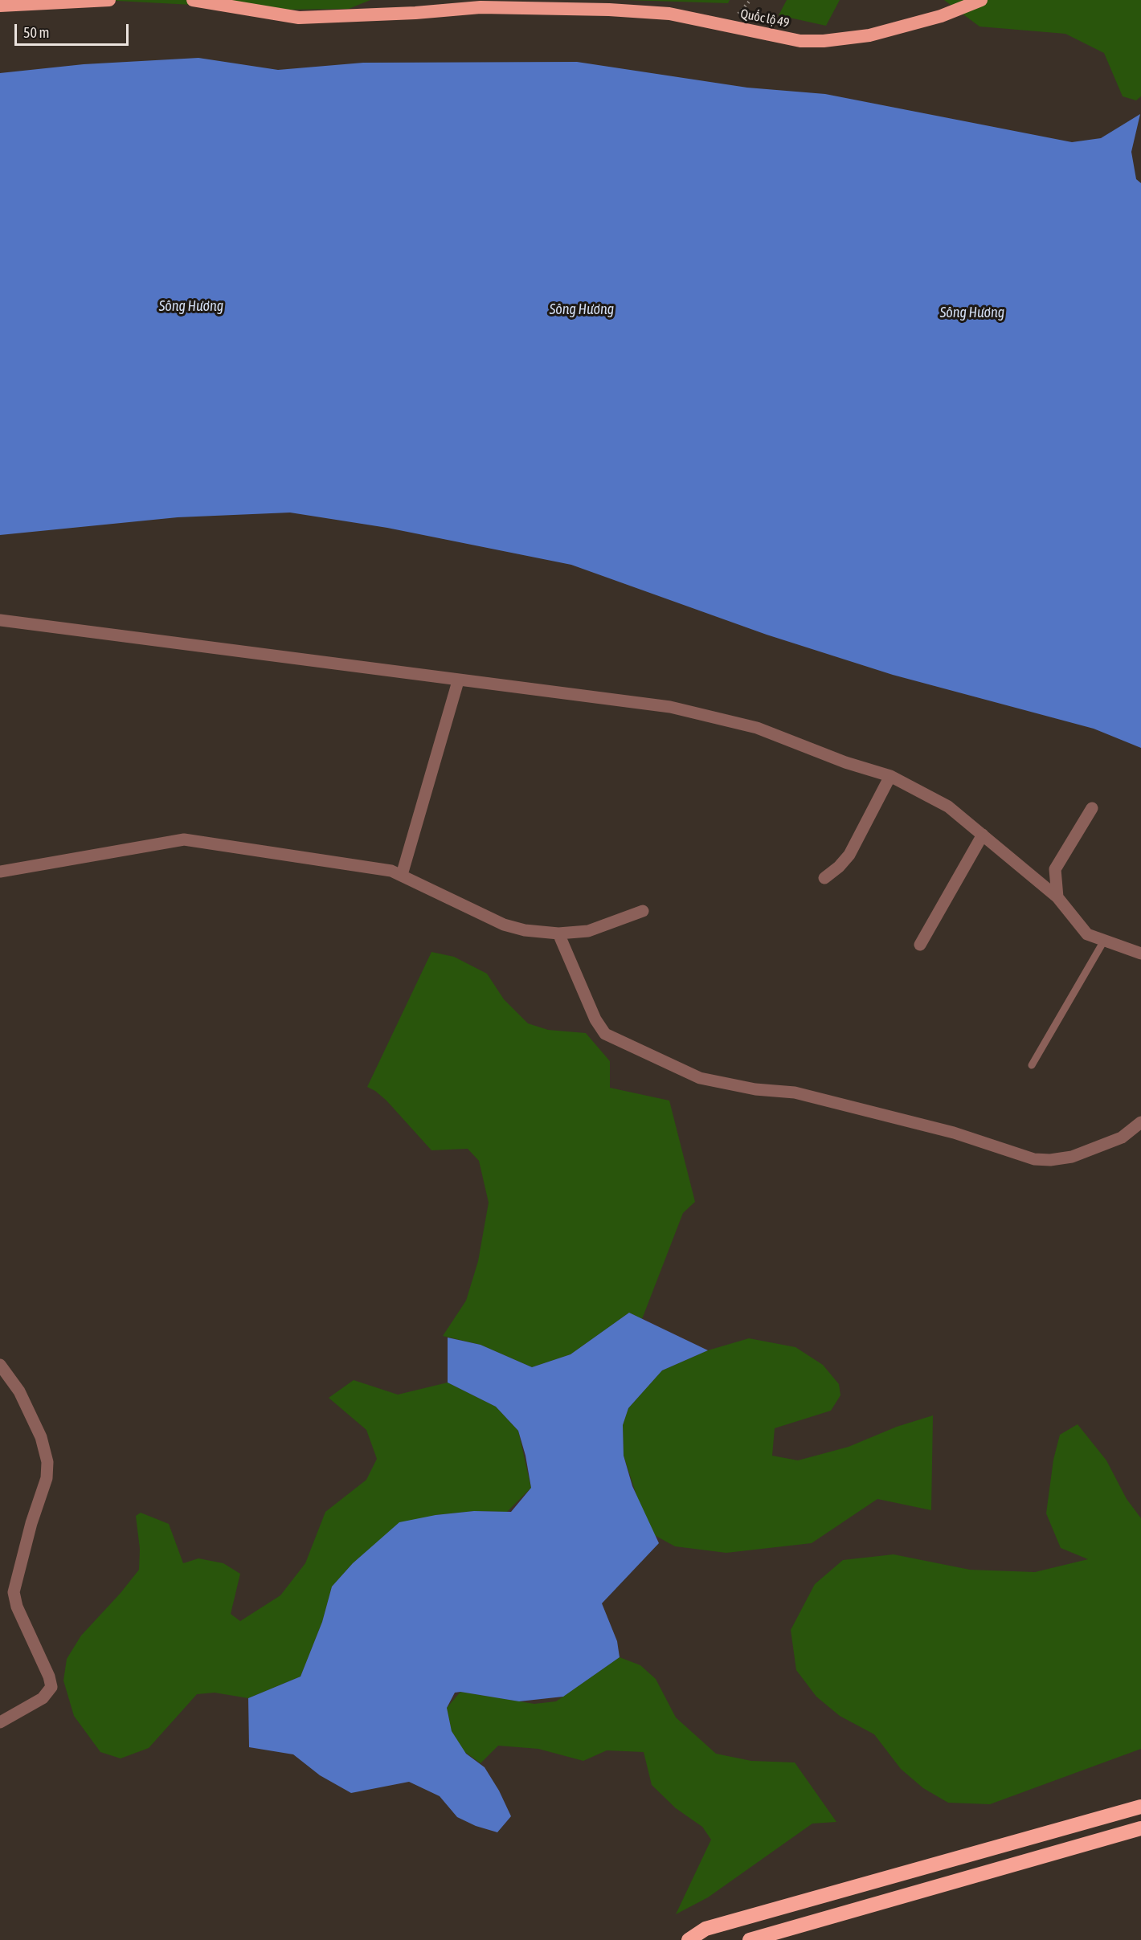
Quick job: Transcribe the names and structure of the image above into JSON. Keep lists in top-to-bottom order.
{
  "streets": {
    "highway": ["Quốc lộ 49"]
  },
  "water": ["Sông Hương"],
  "scale_bar": "50 m"
}
